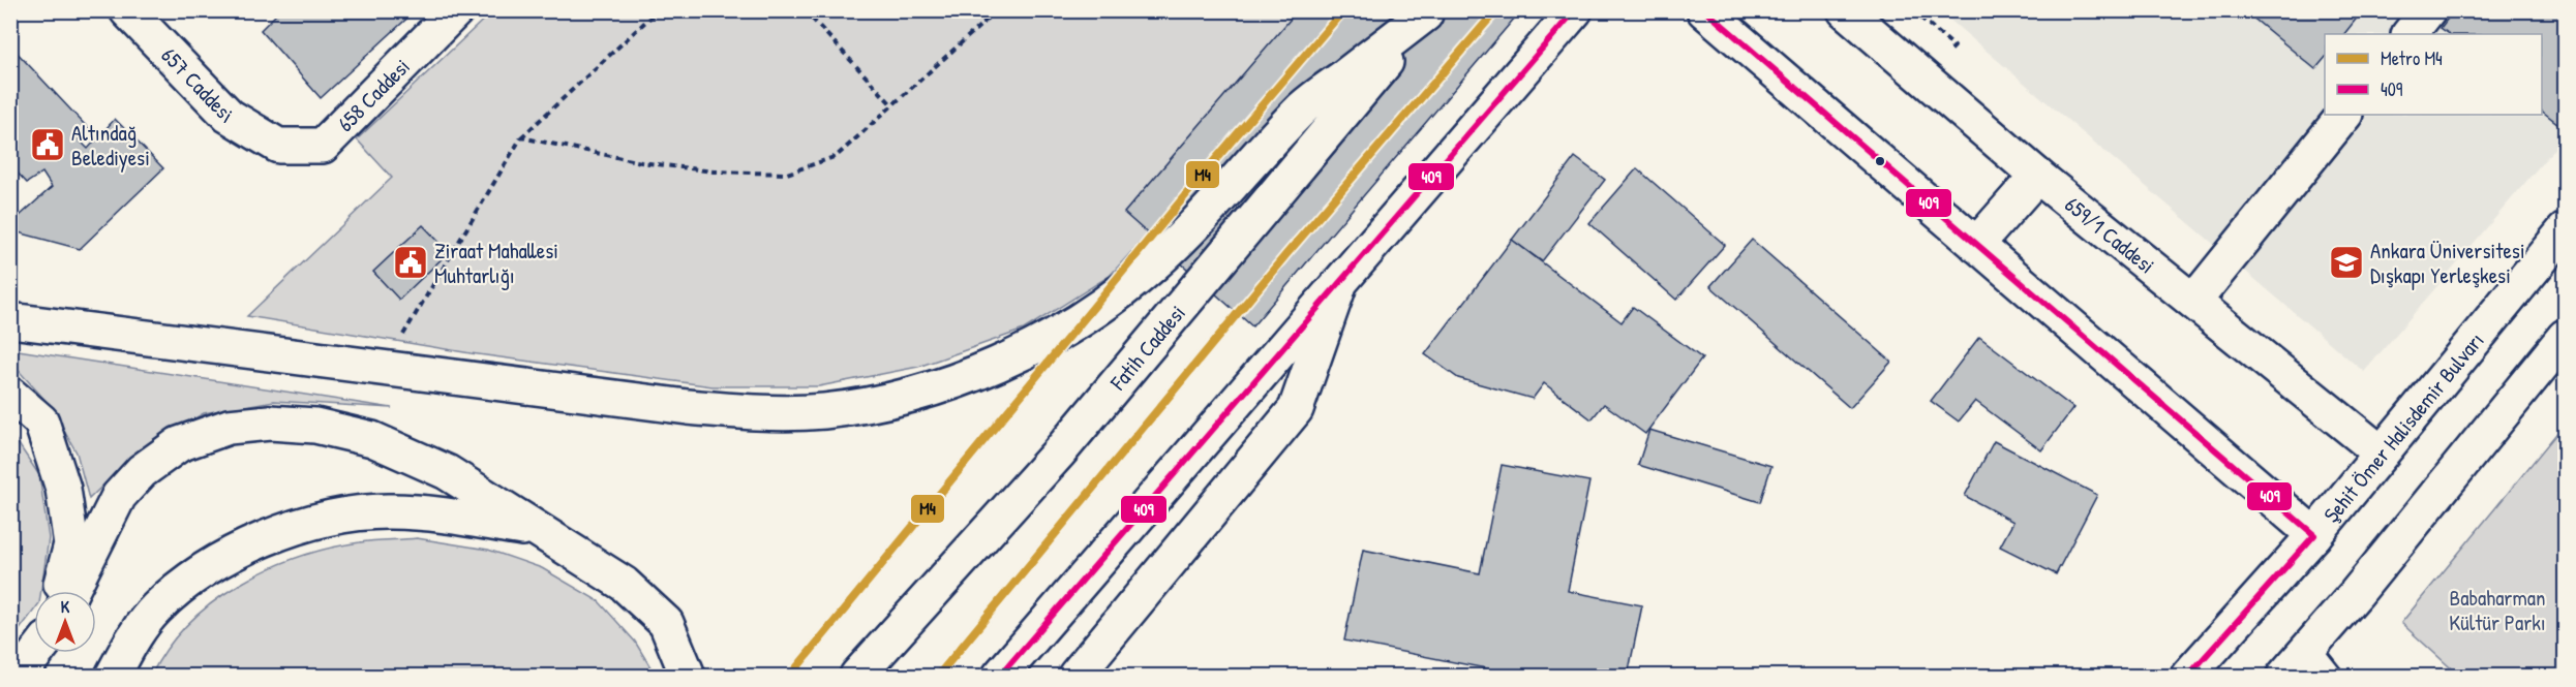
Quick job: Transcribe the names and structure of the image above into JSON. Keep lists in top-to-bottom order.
{
  "streets": {
    "main road": [
      "657 Caddesi",
      "658 Caddesi",
      "659/1 Caddesi",
      "Fatih Caddesi",
      "Şehit Ömer Halisdemir Bulvarı"
    ]
  },
  "crossings": [
    ["657 Caddesi", "658 Caddesi"],
    ["659/1 Caddesi", "Şehit Ömer Halisdemir Bulvarı"]
  ],
  "parks": ["Babaharman Kültür Parkı"],
  "places": {
    "public building": ["Altındağ Belediyesi", "Ziraat Mahallesi Muhtarlığı"],
    "school or university": ["Ankara Üniversitesi Dışkapı Yerleşkesi"]
  },
  "lines": ["metro line M4", "transit line 409"],
  "legend": ["Metro M4", "409"],
  "north": "top"
}
